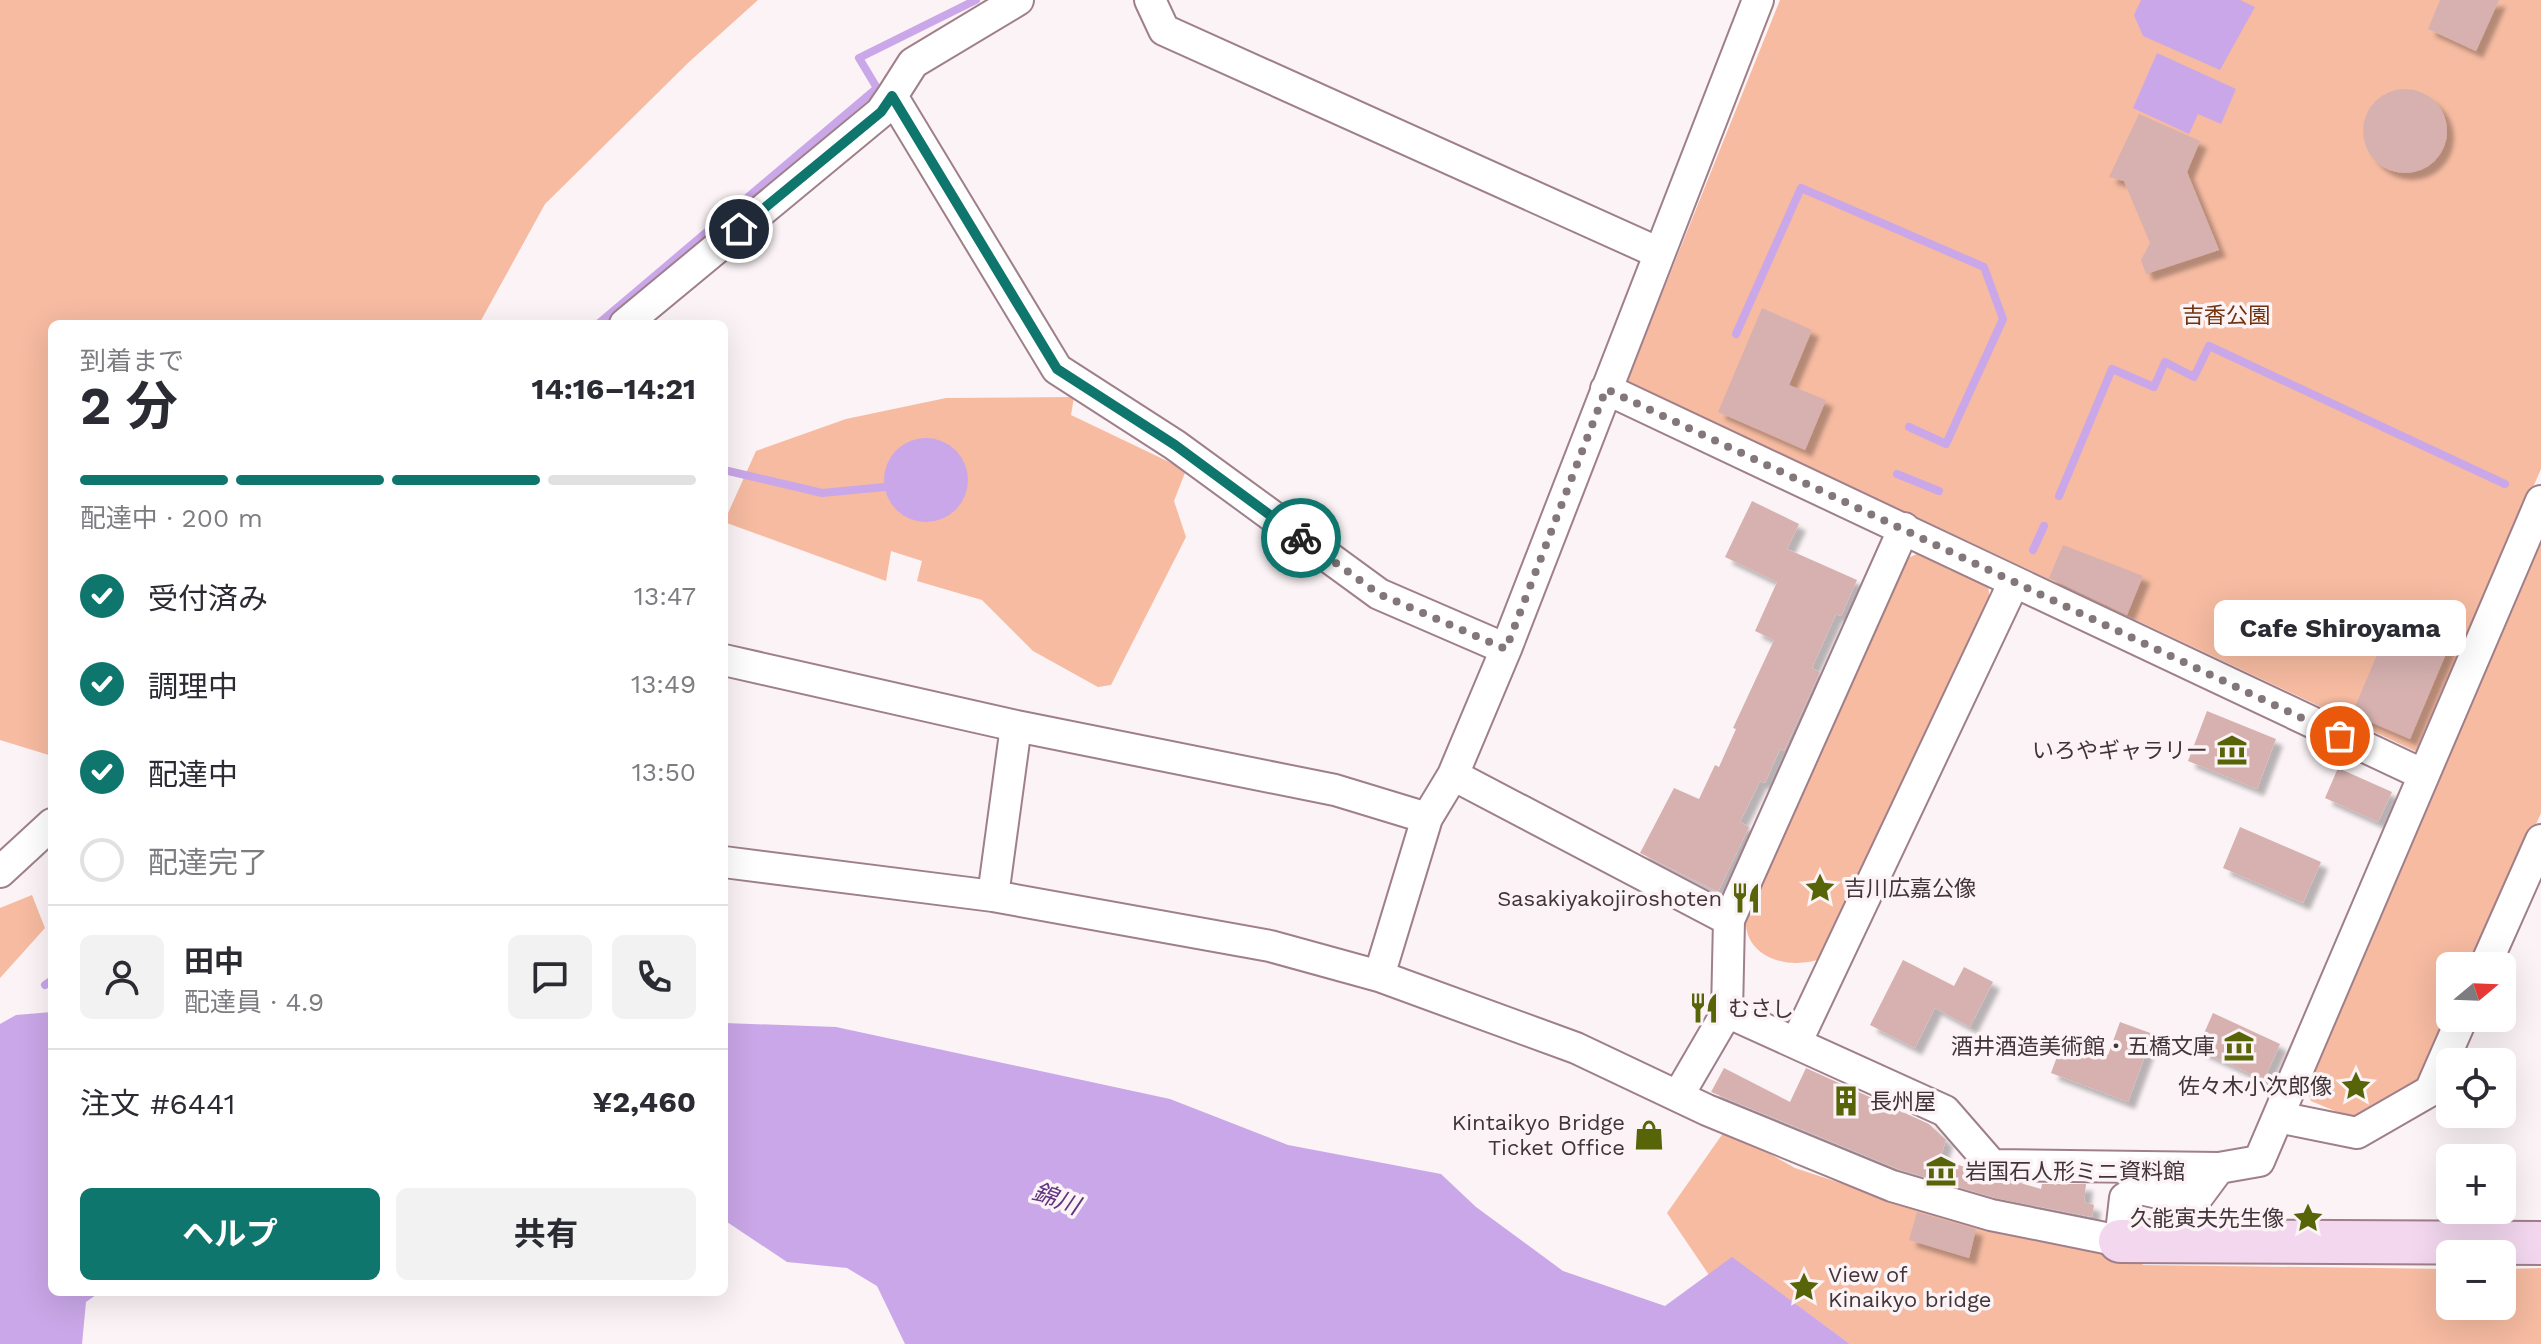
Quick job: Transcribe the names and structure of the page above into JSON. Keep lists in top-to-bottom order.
{
  "water": ["錦川"],
  "parks": ["吉香公園"],
  "places": {
    "other": ["Cafe Shiroyama"],
    "museum": ["いろやギャラリー", "酒井酒造美術館・五橋文庫", "岩国石人形ミニ資料館"],
    "place": [
      "吉川広嘉公像",
      "佐々木小次郎像",
      "久能寅夫先生像",
      "View of Kinaikyo bridge"
    ],
    "restaurant": ["Sasakiyakojiroshoten", "むさし"],
    "building": ["長州屋"],
    "shop": ["Kintaikyo Bridge Ticket Office"]
  },
  "north": "right",
  "page": {
    "heading": ["2 分", "到着まで", "14:16–14:21"],
    "panel": [
      "田中",
      "配達員 · 4.9",
      "注文 #6441",
      "¥2,460"
    ],
    "bar": "配達中 · 200 m",
    "list": [
      ["受付済み", "13:47"],
      ["調理中", "13:49"],
      ["配達中", "13:50"],
      "配達完了"
    ],
    "bubble": "Cafe Shiroyama",
    "map_buttons": ["+", "−"],
    "buttons": ["ヘルプ", "共有"]
  }
}
